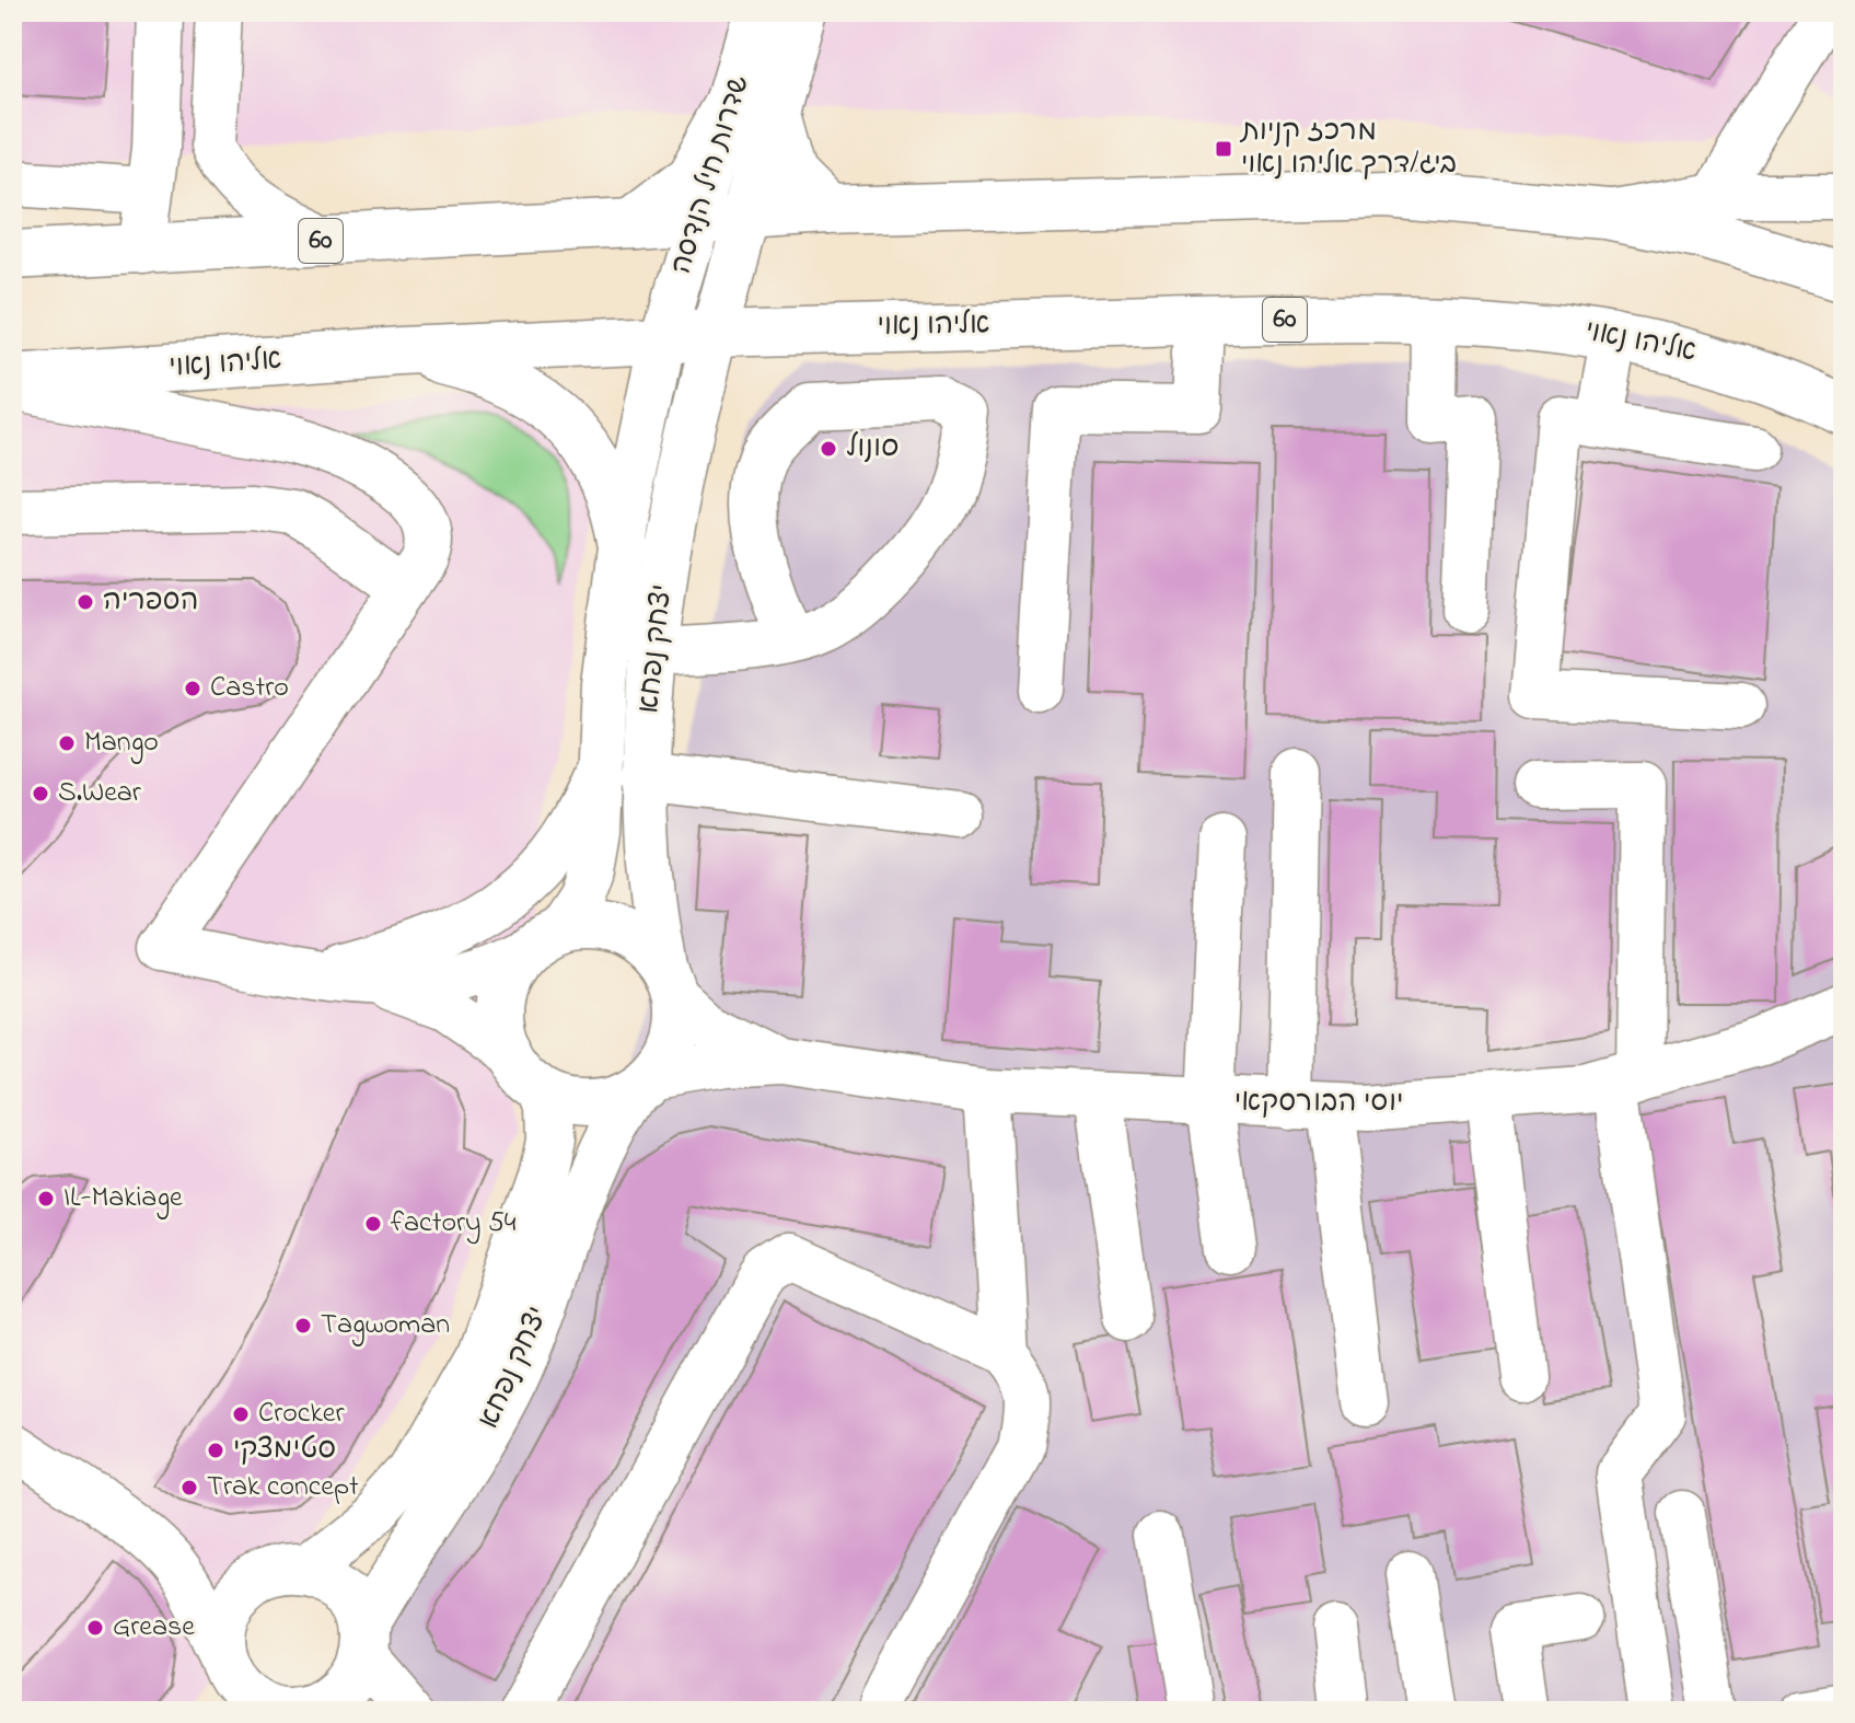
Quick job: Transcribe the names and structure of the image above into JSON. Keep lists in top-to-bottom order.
{
  "streets": {
    "highway": ["60", "אליהו נאוי"],
    "street": ["שדרות חיל הנדסה", "יצחק נפחא", "יוסי הבורסקאי"]
  },
  "crossings": [
    ["שדרות חיל הנדסה", "60"],
    ["שדרות חיל הנדסה", "אליהו נאוי"],
    ["שדרות חיל הנדסה", "יצחק נפחא"],
    ["אליהו נאוי", "יצחק נפחא"],
    ["יצחק נפחא", "יוסי הבורסקאי"]
  ],
  "places": {
    "transit": ["מרכז קניות ביג/דרך אליהו נאוי"],
    "other": [
      "סונול",
      "הספריה",
      "Castro",
      "Mango",
      "S.Wear",
      "IL-Makiage",
      "factory 54",
      "Tagwoman",
      "Crocker",
      "סטימצקי",
      "Trak concept",
      "Grease"
    ]
  }
}
